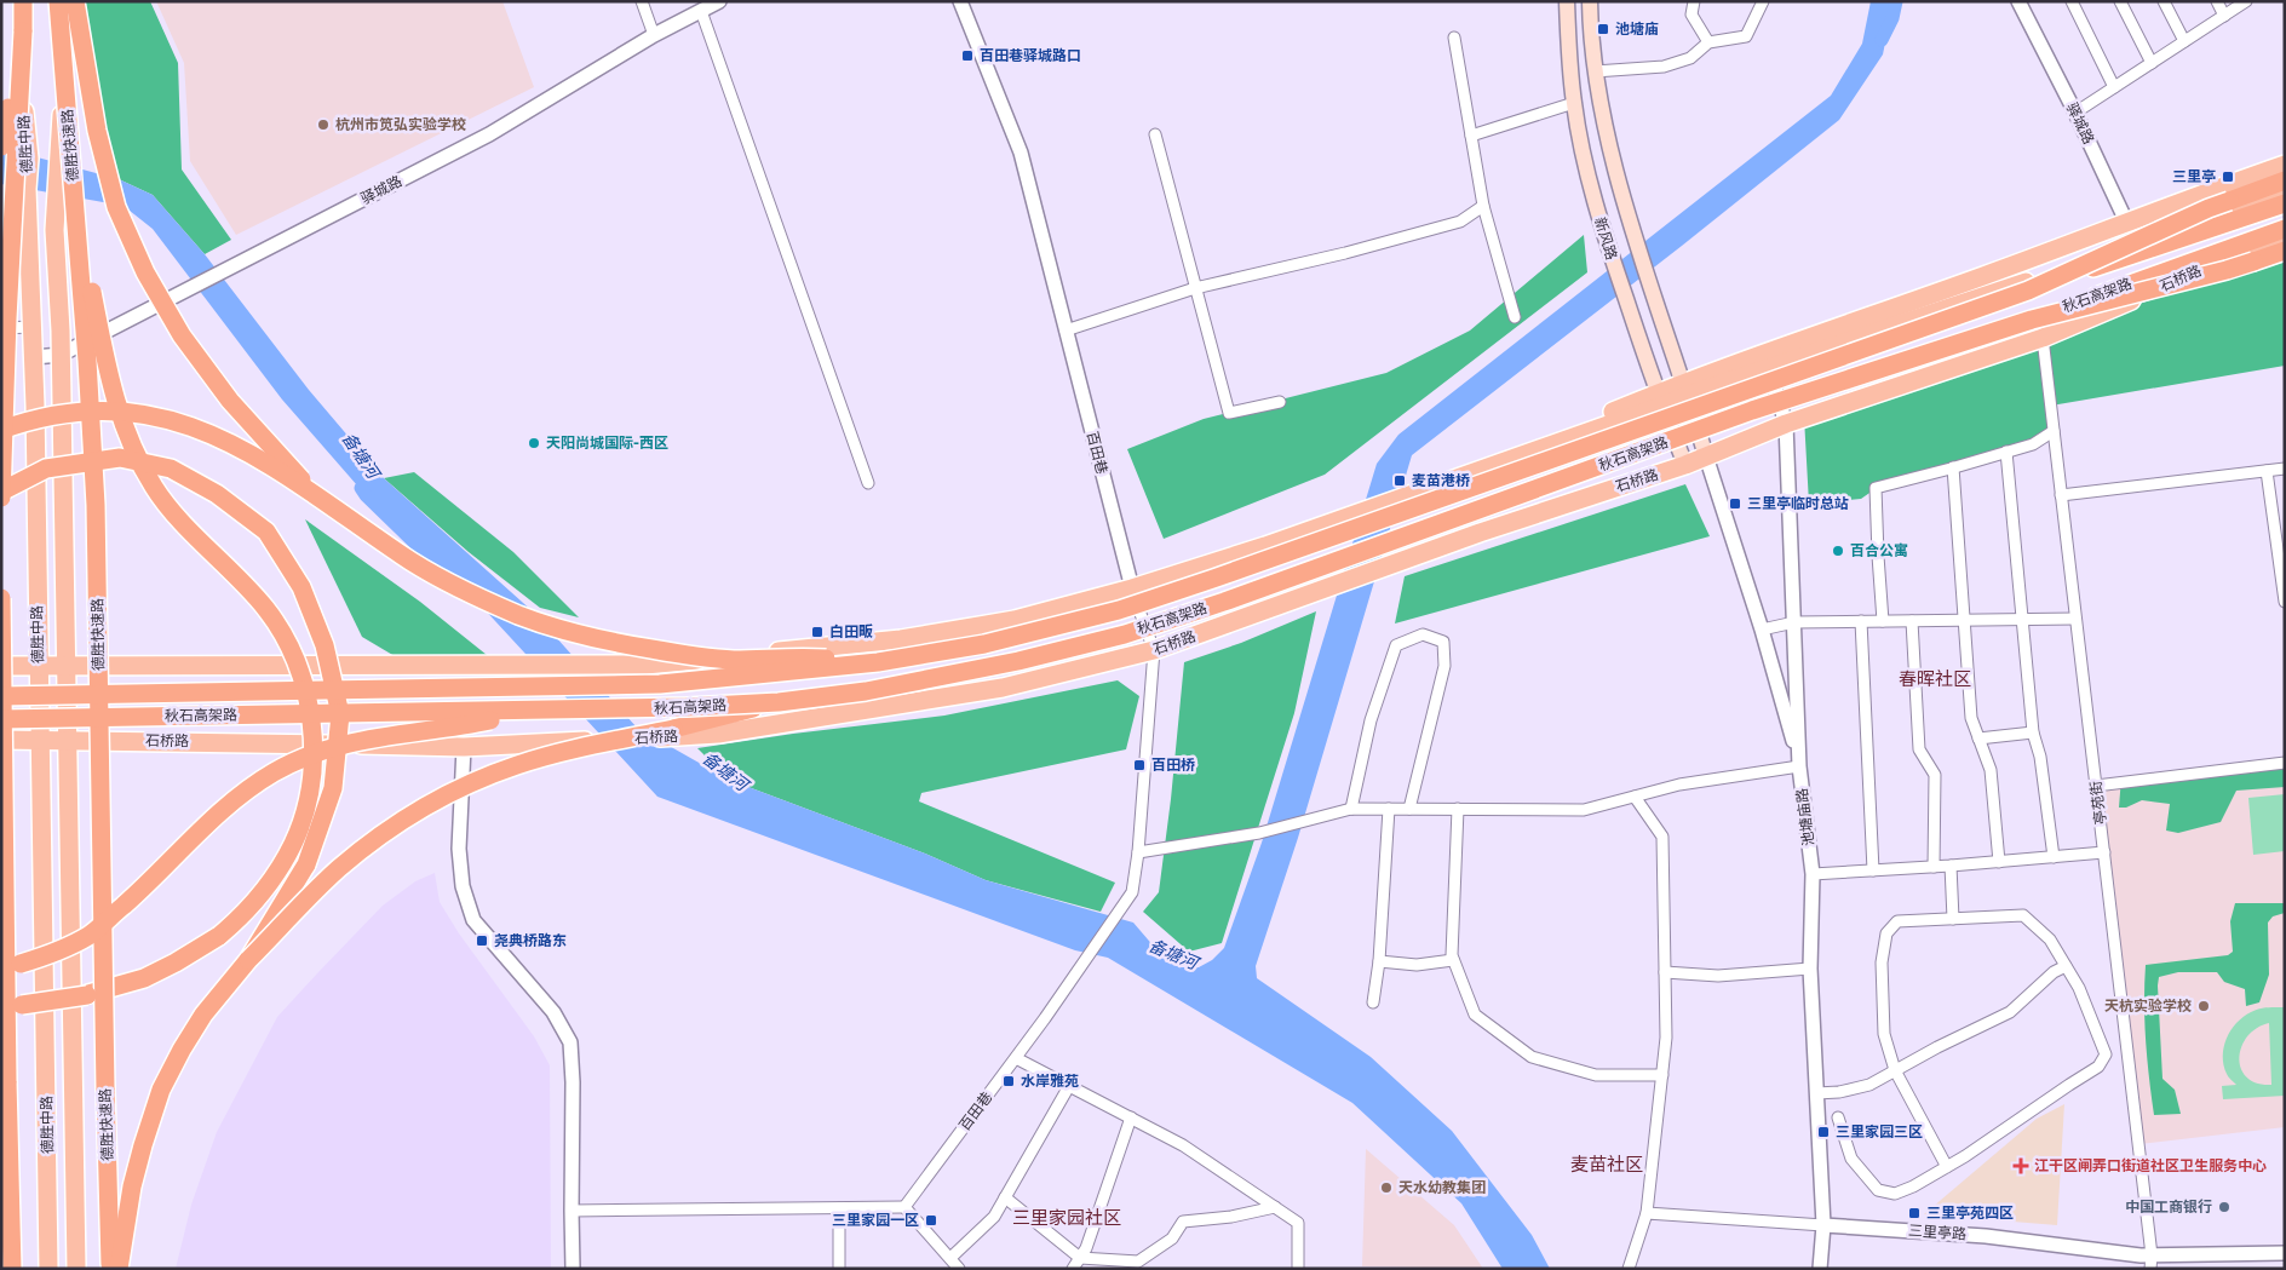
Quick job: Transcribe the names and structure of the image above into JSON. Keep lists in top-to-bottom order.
{
  "streets": {
    "highway": ["德胜快速路", "秋石高架路"],
    "main road": ["德胜中路", "新风路", "石桥路"],
    "street": [
      "驿城路",
      "百田巷",
      "亭苑街",
      "池塘庙路",
      "三里亭路"
    ]
  },
  "crossings": [
    ["驿城路", "德胜中路"],
    ["德胜中路", "德胜快速路"],
    ["德胜中路", "石桥路"],
    ["新风路", "石桥路"],
    ["石桥路", "百田巷"],
    ["石桥路", "亭苑街"],
    ["石桥路", "池塘庙路"],
    ["亭苑街", "三里亭路"],
    ["池塘庙路", "三里亭路"]
  ],
  "districts": ["春晖社区", "麦苗社区", "三里家园社区"],
  "water": ["备塘河"],
  "places": {
    "transit": [
      "池塘庙",
      "百田巷驿城路口",
      "三里亭",
      "麦苗港桥",
      "三里亭临时总站",
      "白田畈",
      "百田桥",
      "尧典桥路东",
      "水岸雅苑",
      "三里家园三区",
      "三里亭苑四区",
      "三里家园一区"
    ],
    "other": [
      "杭州市笕弘实验学校",
      "天阳尚城国际-西区",
      "百合公寓",
      "天杭实验学校",
      "天水幼教集团",
      "中国工商银行"
    ],
    "health": ["江干区闸弄口街道社区卫生服务中心"]
  }
}
